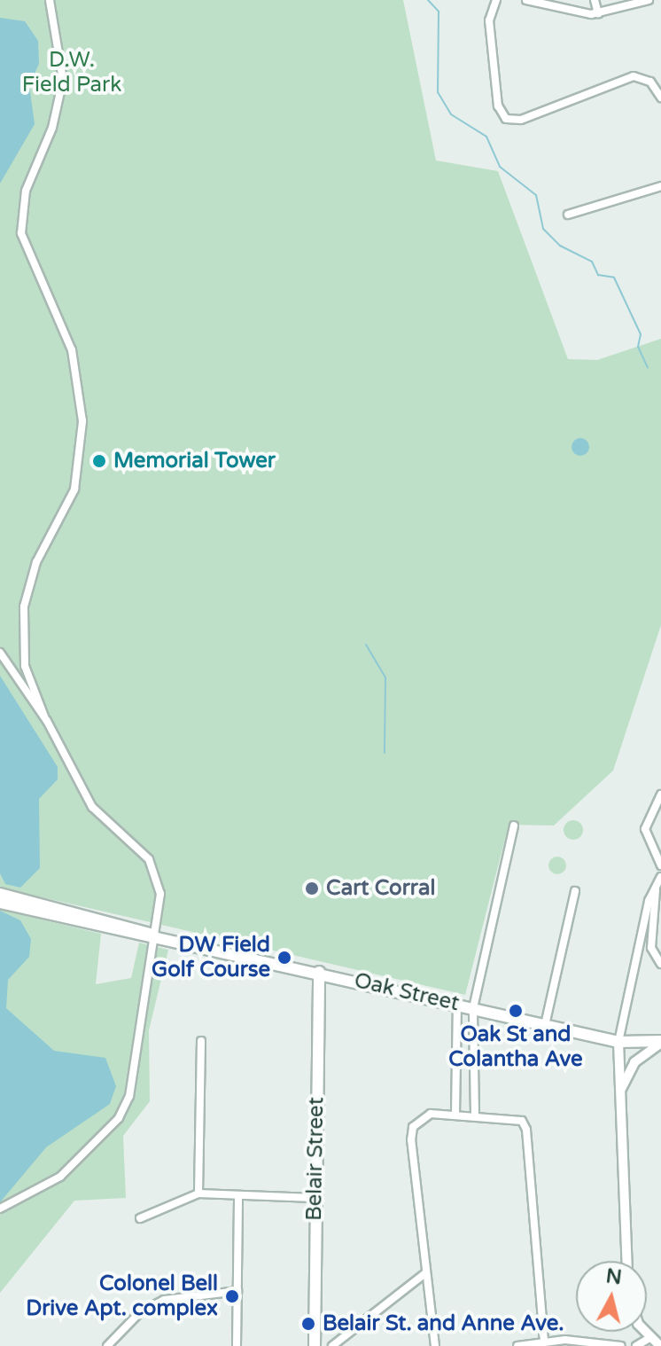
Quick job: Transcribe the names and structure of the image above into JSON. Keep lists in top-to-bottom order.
{
  "streets": {
    "main road": ["Oak Street", "Belair Street"]
  },
  "crossings": [
    ["Oak Street", "Belair Street"]
  ],
  "parks": ["D.W. Field Park"],
  "places": [
    "Memorial Tower",
    "Cart Corral",
    "DW Field Golf Course",
    "Oak St and Colantha Ave",
    "Colonel Bell Drive Apt. complex",
    "Belair St. and Anne Ave."
  ],
  "north": "top"
}
